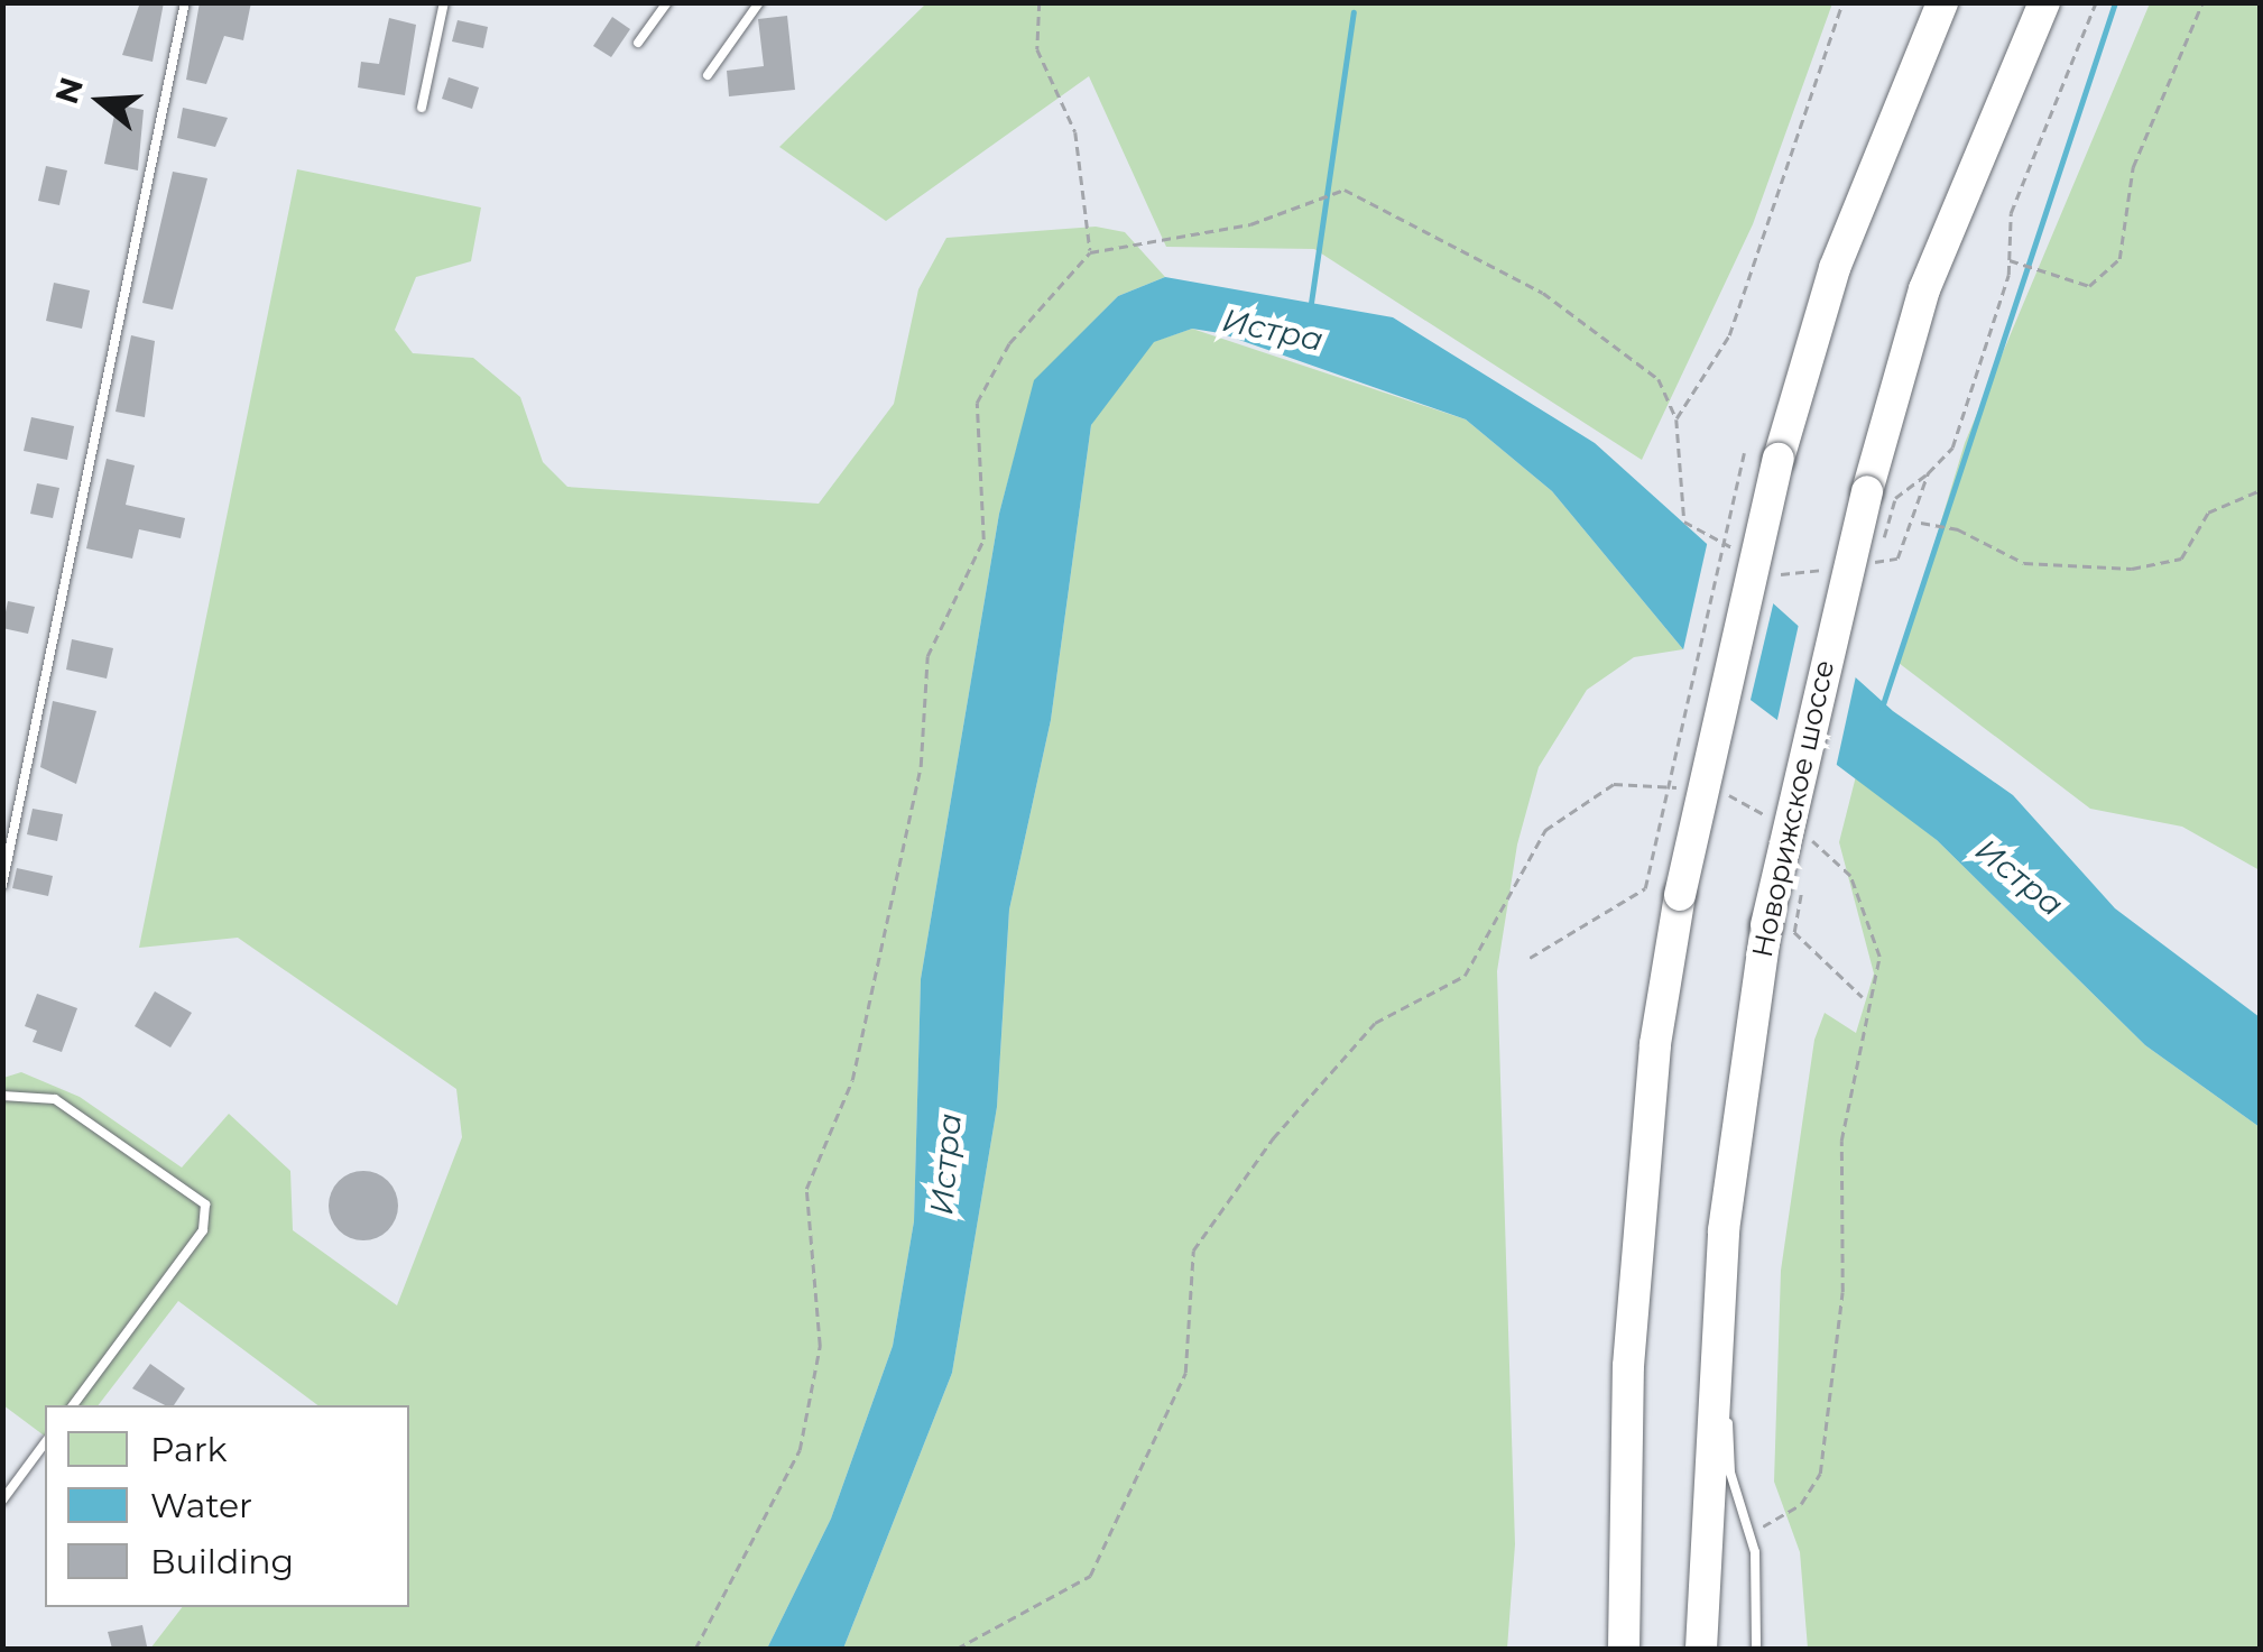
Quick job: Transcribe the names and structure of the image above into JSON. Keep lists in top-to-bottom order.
{
  "streets": {
    "highway": ["Новорижское шоссе"]
  },
  "water": ["Истра"],
  "legend": ["Park", "Water", "Building"],
  "north": "left"
}
